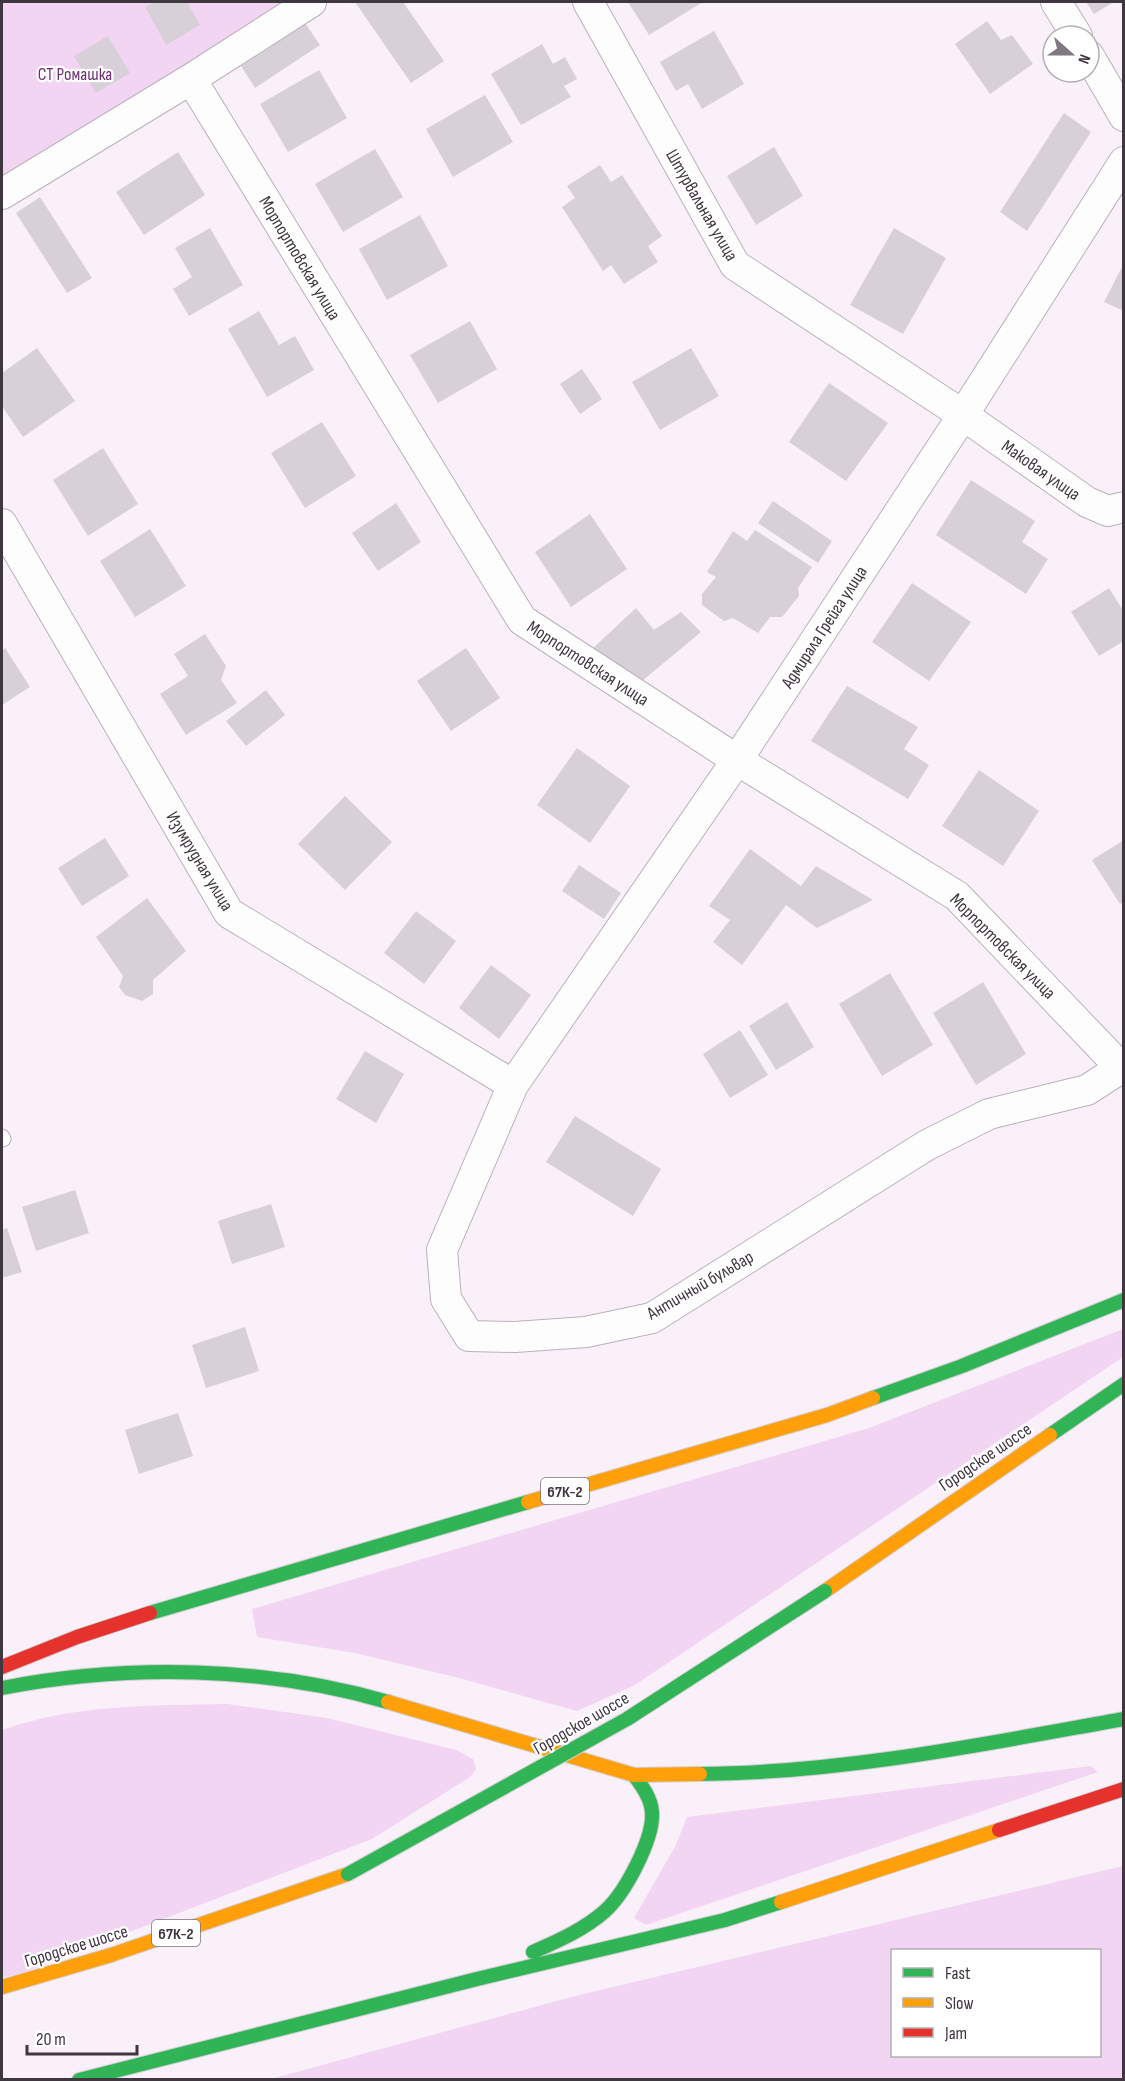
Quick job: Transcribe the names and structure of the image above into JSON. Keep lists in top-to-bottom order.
{
  "streets": {
    "main road": ["Городское шоссе", "67К-2"],
    "street": [
      "Штурвальная улица",
      "Морпортовская улица",
      "Маковая улица",
      "Адмирала Грейга улица",
      "Изумрудная улица",
      "Античный бульвар"
    ]
  },
  "crossings": [
    ["Штурвальная улица", "Маковая улица"],
    ["Штурвальная улица", "Адмирала Грейга улица"],
    ["Морпортовская улица", "Адмирала Грейга улица"],
    ["Морпортовская улица", "Античный бульвар"],
    ["Маковая улица", "Адмирала Грейга улица"],
    ["Адмирала Грейга улица", "Изумрудная улица"],
    ["Адмирала Грейга улица", "Античный бульвар"],
    ["Изумрудная улица", "Античный бульвар"]
  ],
  "parks": ["СТ Ромашка"],
  "legend": ["Fast", "Slow", "Jam"],
  "scale_bar": "20 m",
  "north": "right"
}
